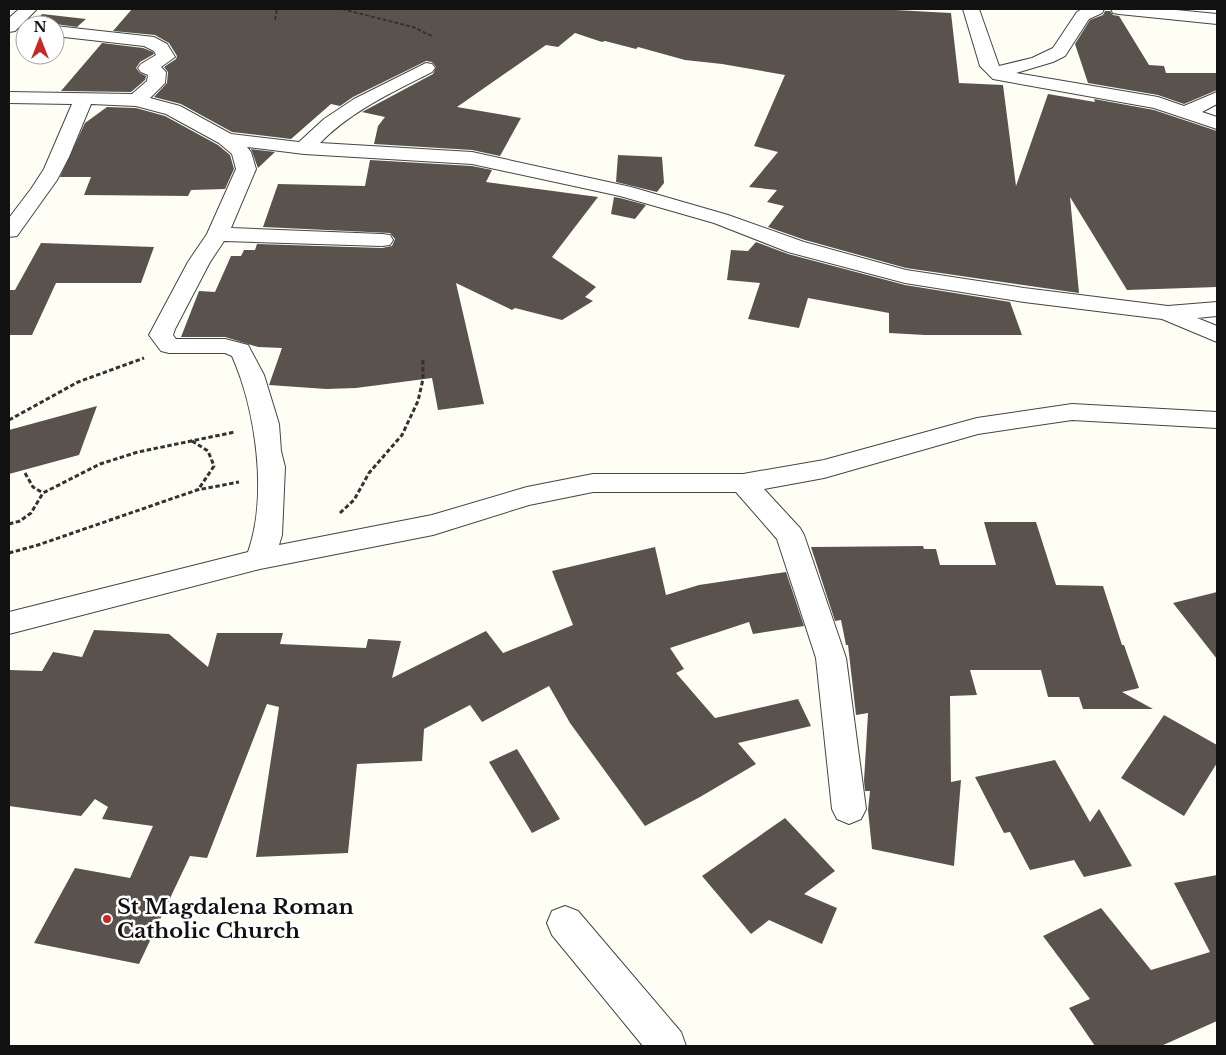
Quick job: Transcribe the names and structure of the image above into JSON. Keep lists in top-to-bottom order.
{
  "places": ["St Magdalena Roman Catholic Church"],
  "north": "top"
}
